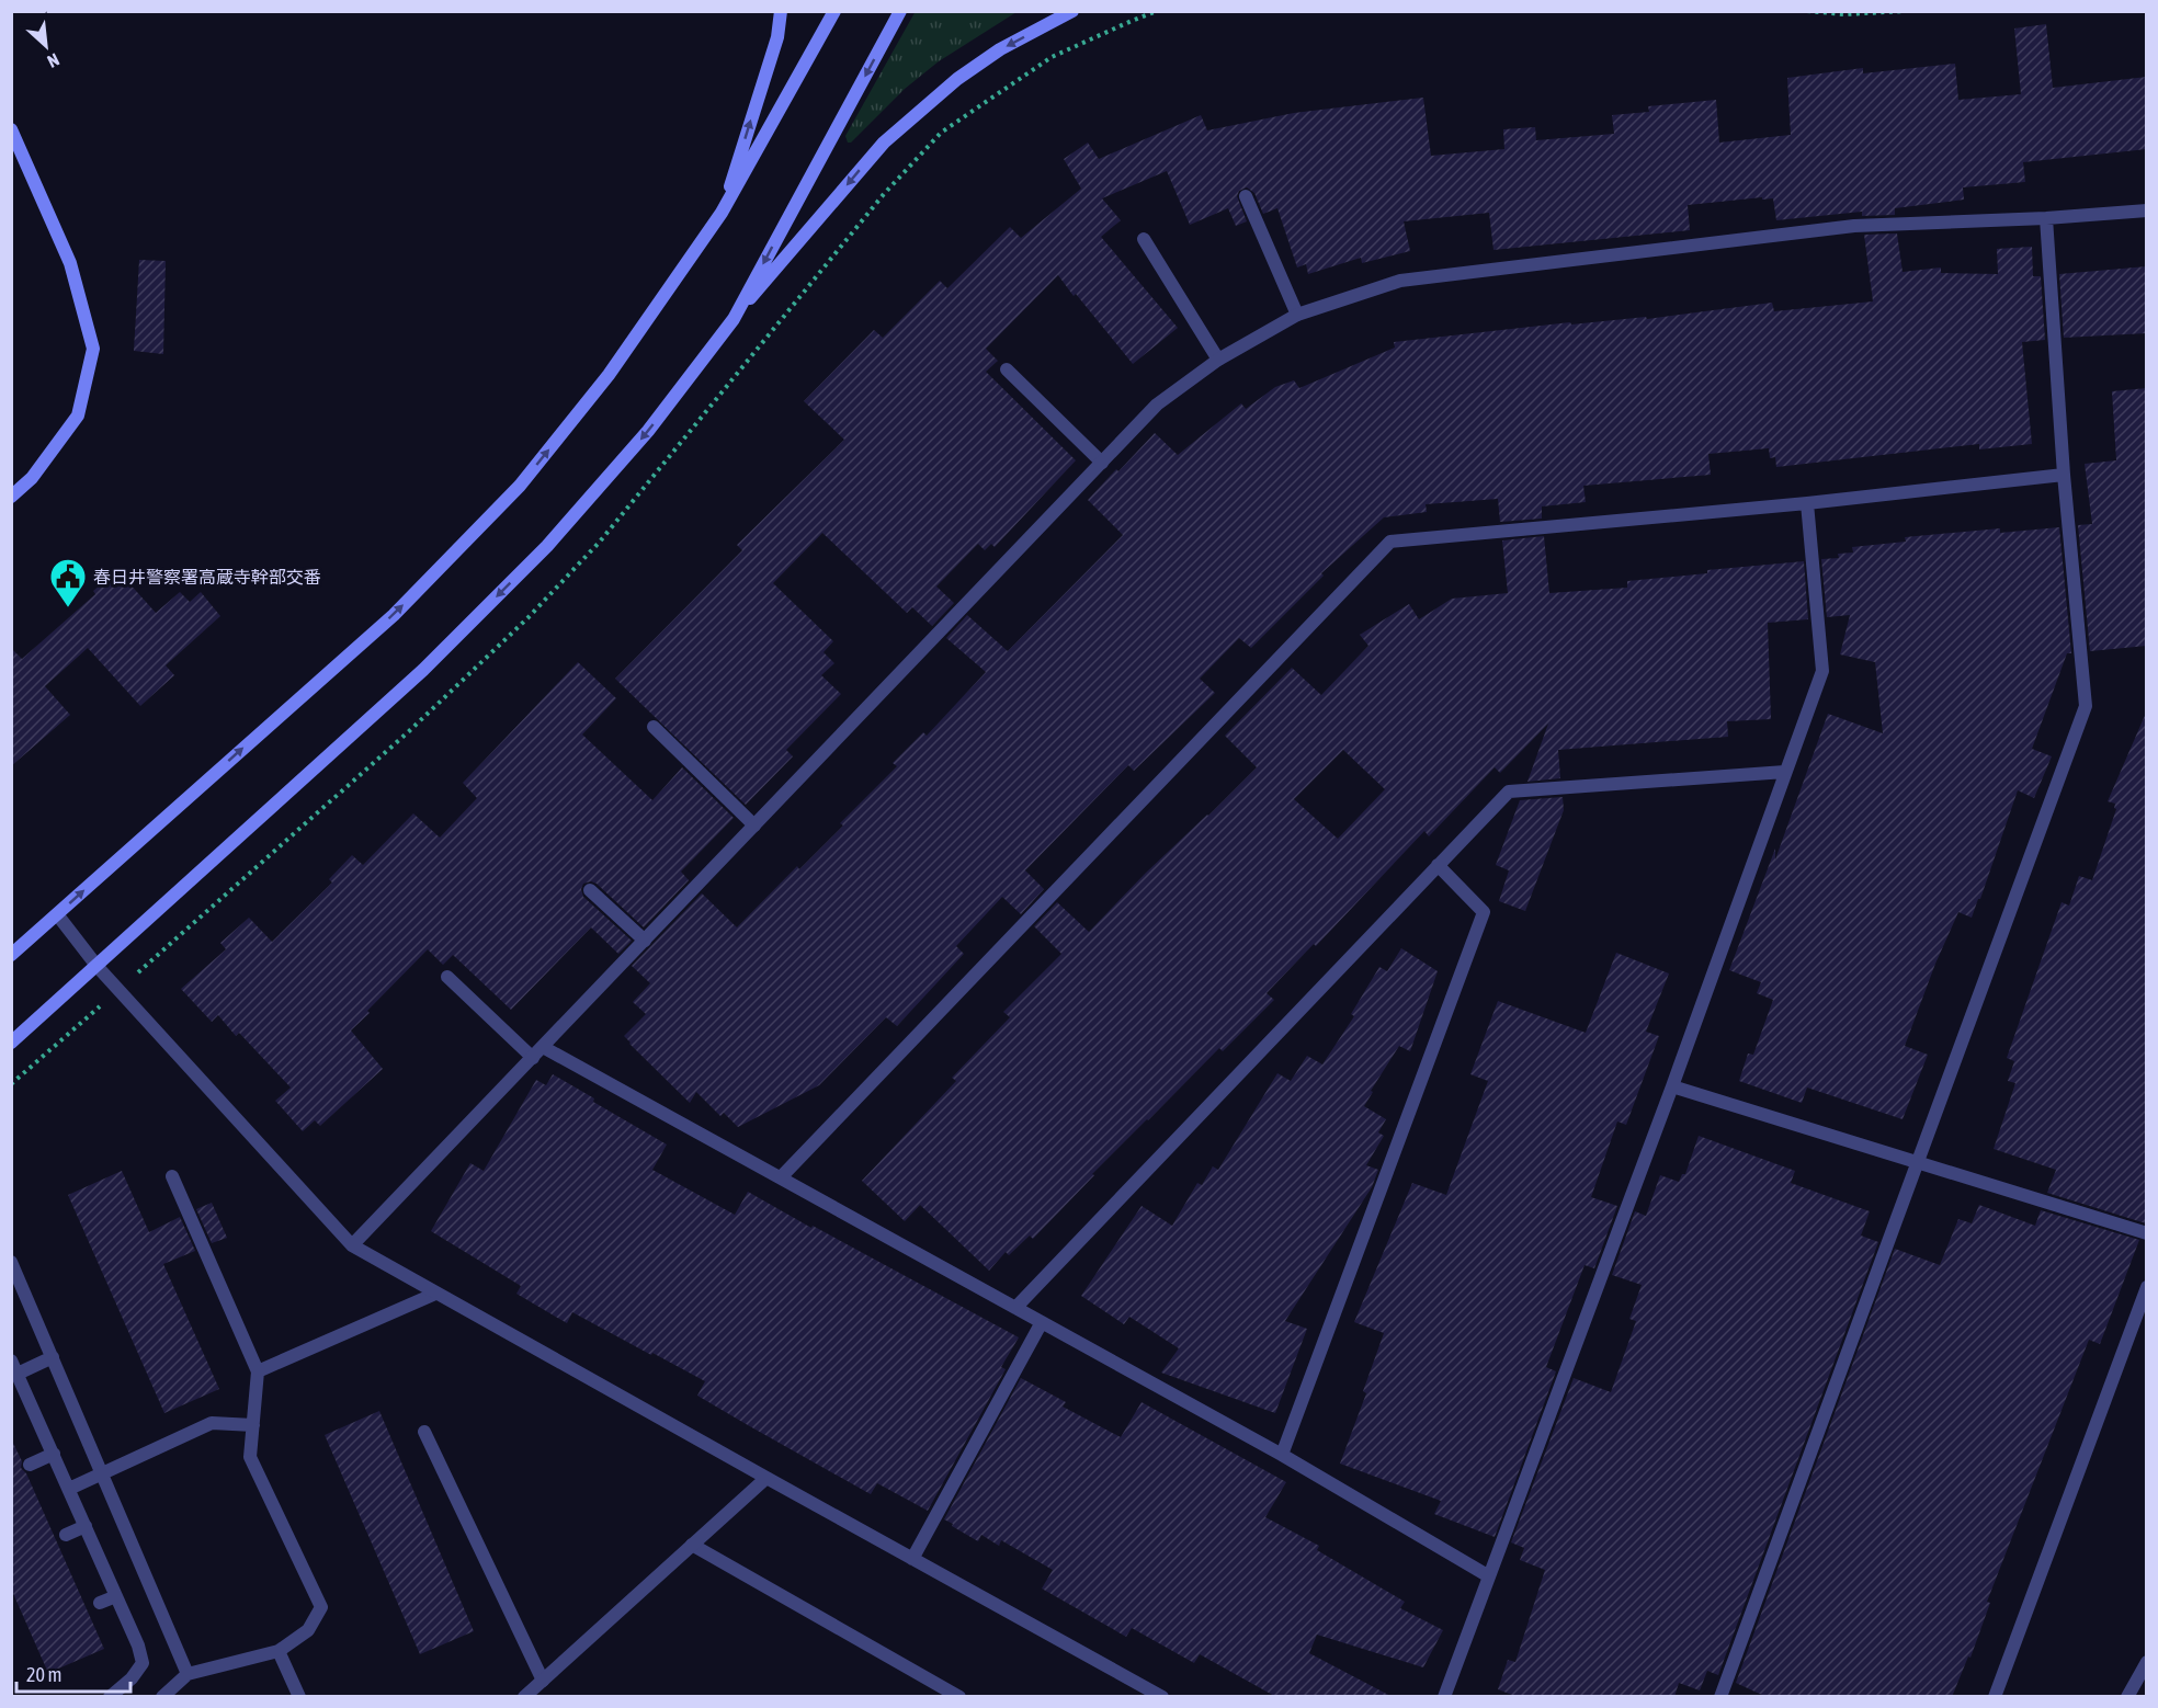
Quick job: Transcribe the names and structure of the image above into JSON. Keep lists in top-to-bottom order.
{
  "places": {
    "public building": ["春日井警察署高蔵寺幹部交番"]
  },
  "scale_bar": "20 m",
  "north": "bottom right"
}
